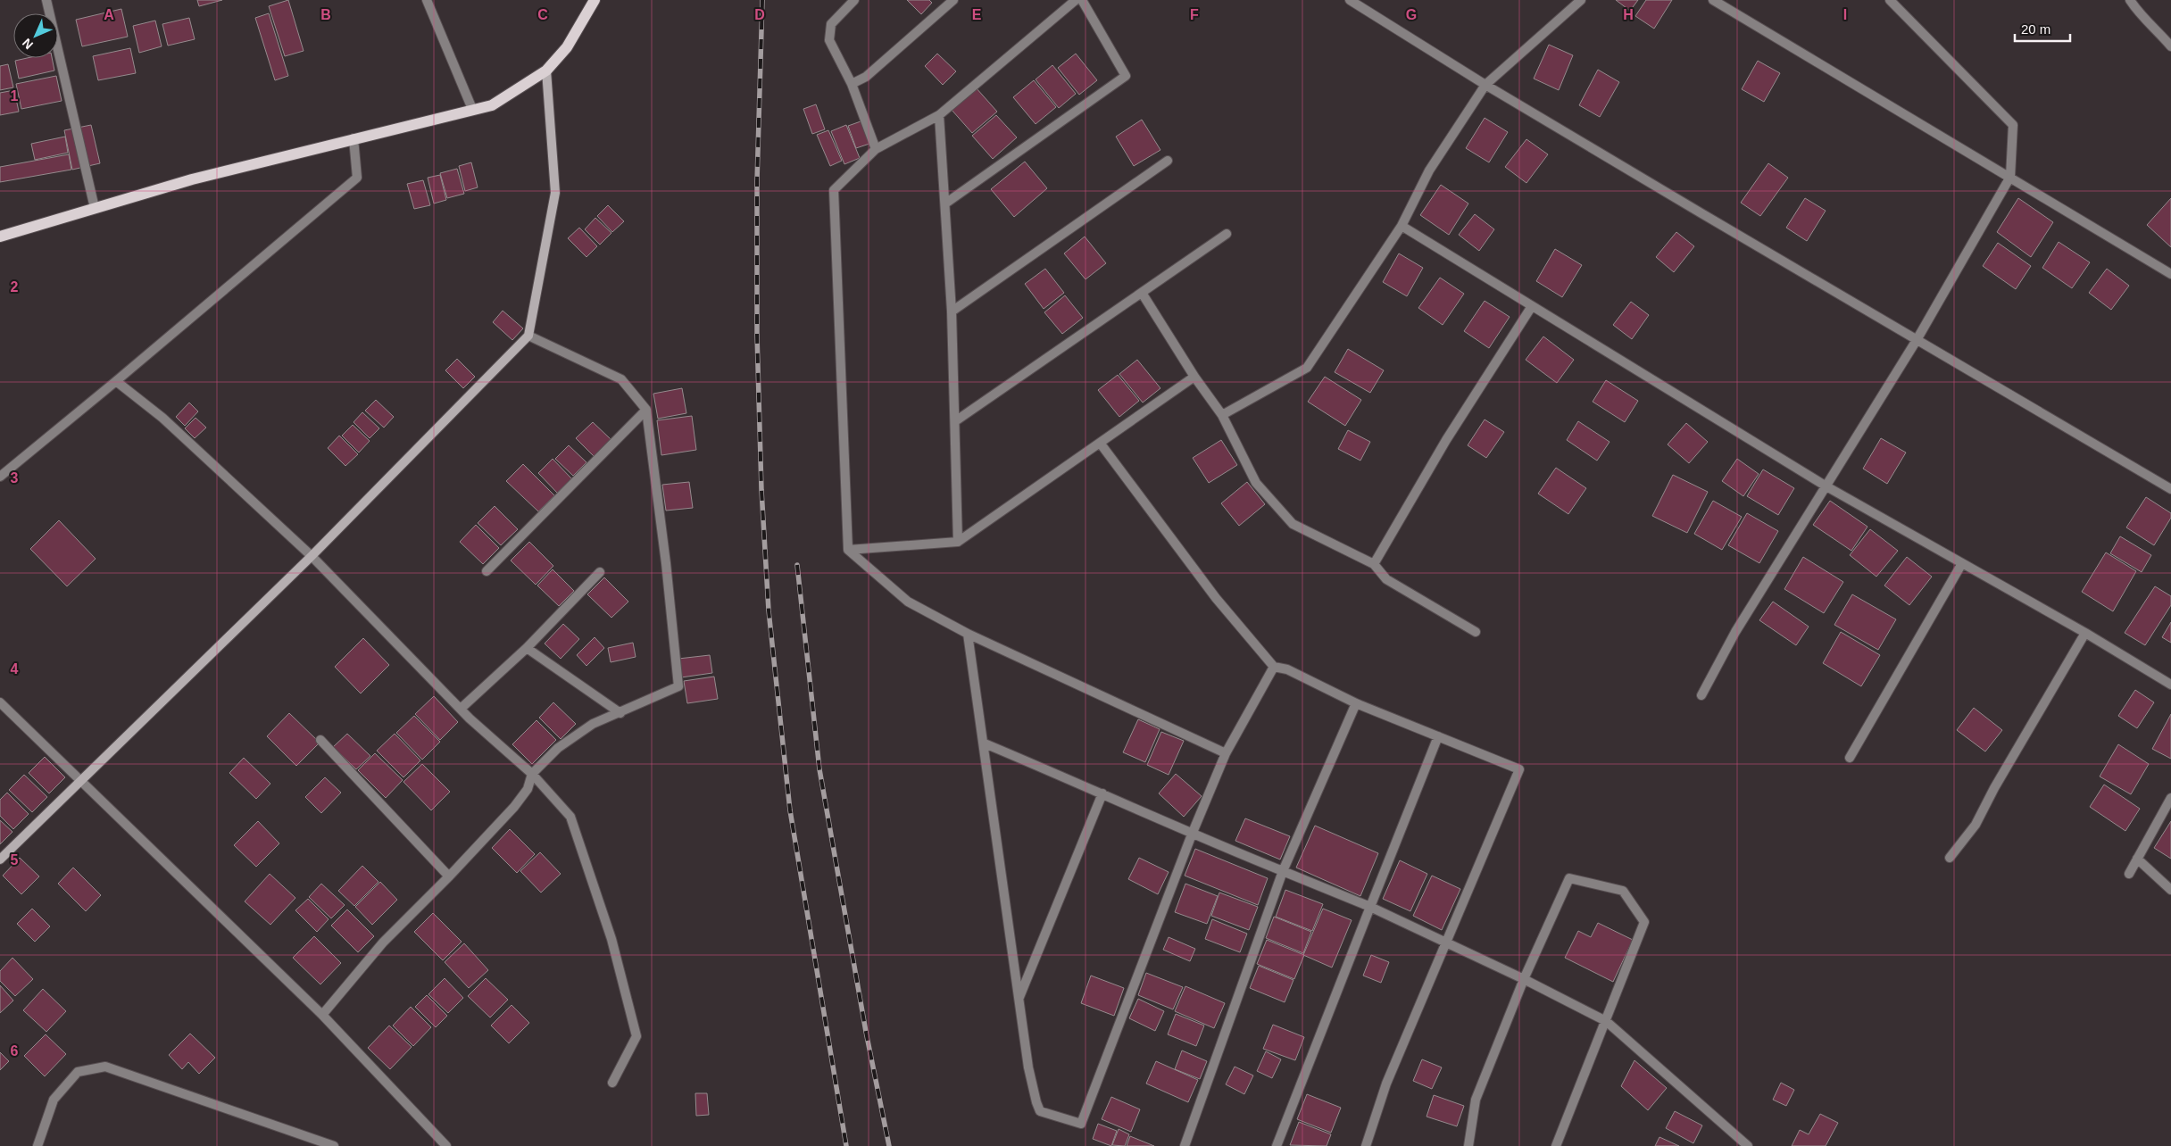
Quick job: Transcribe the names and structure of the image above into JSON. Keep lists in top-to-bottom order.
{
  "scale_bar": "20 m",
  "north": "bottom left",
  "grid": {
    "columns": [
      "A",
      "B",
      "C",
      "D",
      "E",
      "F",
      "G",
      "H",
      "I"
    ],
    "rows": [
      "1",
      "2",
      "3",
      "4",
      "5",
      "6"
    ]
  }
}
